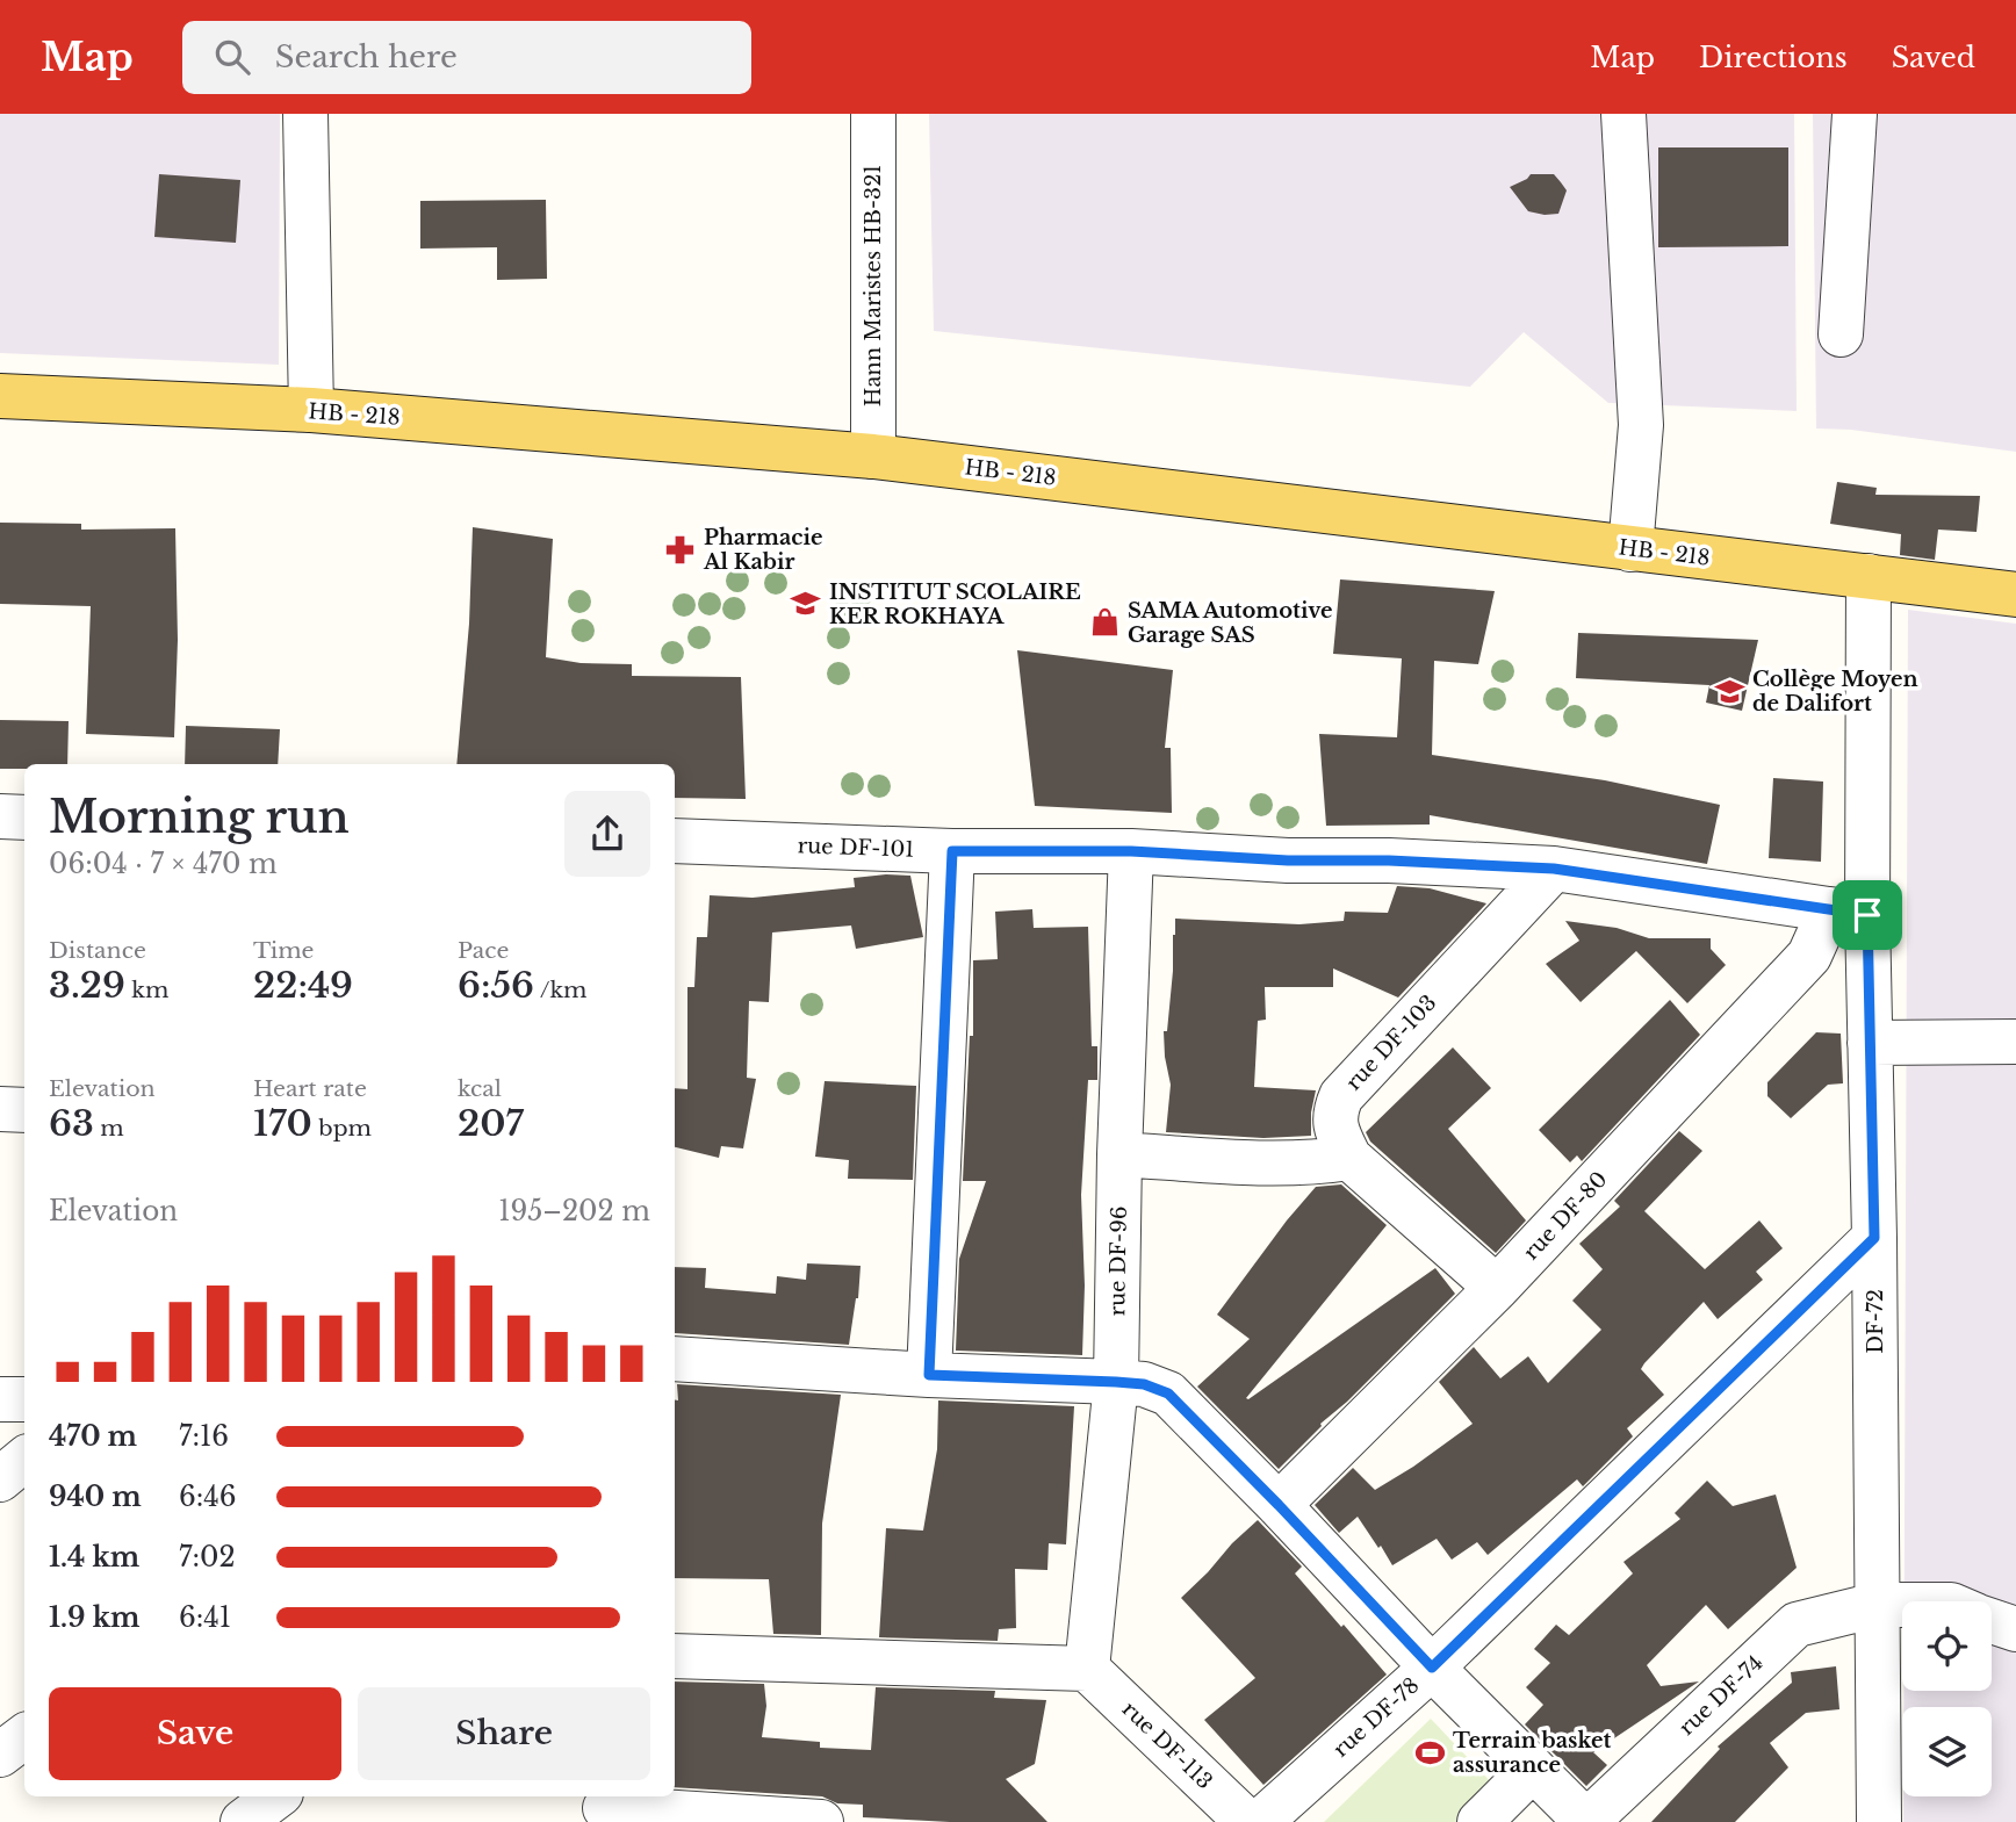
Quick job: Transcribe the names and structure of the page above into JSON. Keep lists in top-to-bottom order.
{
  "streets": {
    "main road": ["HB - 218"],
    "street": [
      "Hann Maristes HB-321",
      "rue DF-101",
      "rue DF-103",
      "rue DF-80",
      "rue DF-96",
      "DF-72",
      "rue DF-74",
      "rue DF-78",
      "rue DF-113"
    ]
  },
  "crossings": [
    ["Hann Maristes HB-321", "HB - 218"],
    ["HB - 218", "DF-72"],
    ["rue DF-101", "rue DF-103"],
    ["rue DF-101", "rue DF-80"],
    ["rue DF-101", "rue DF-96"],
    ["rue DF-101", "DF-72"],
    ["rue DF-103", "rue DF-80"],
    ["rue DF-80", "DF-72"],
    ["rue DF-96", "rue DF-113"],
    ["DF-72", "rue DF-74"],
    ["DF-72", "rue DF-78"]
  ],
  "places": {
    "pharmacy": ["Pharmacie Al Kabir"],
    "school or university": ["INSTITUT SCOLAIRE KER ROKHAYA", "Collège Moyen de Dalifort"],
    "shop": ["SAMA Automotive Garage SAS"],
    "sports": ["Terrain basket assurance"]
  },
  "page": {
    "header": "Map",
    "search": "Search here",
    "nav": ["Map", "Directions", "Saved"],
    "heading": ["Morning run", "06:04 · 7 × 470 m"],
    "stats": [
      ["Distance", "3.29 km"],
      ["Time", "22:49"],
      ["Pace", "6:56 /km"],
      ["Elevation", "63 m"],
      ["Heart rate", "170 bpm"],
      ["kcal", "207"]
    ],
    "chart": ["Elevation", "195–202 m"],
    "list": [
      {
        "name": "470 m",
        "note": "7:16"
      },
      {
        "name": "940 m",
        "note": "6:46"
      },
      {
        "name": "1.4 km",
        "note": "7:02"
      },
      {
        "name": "1.9 km",
        "note": "6:41"
      }
    ],
    "buttons": ["Save", "Share"]
  }
}
